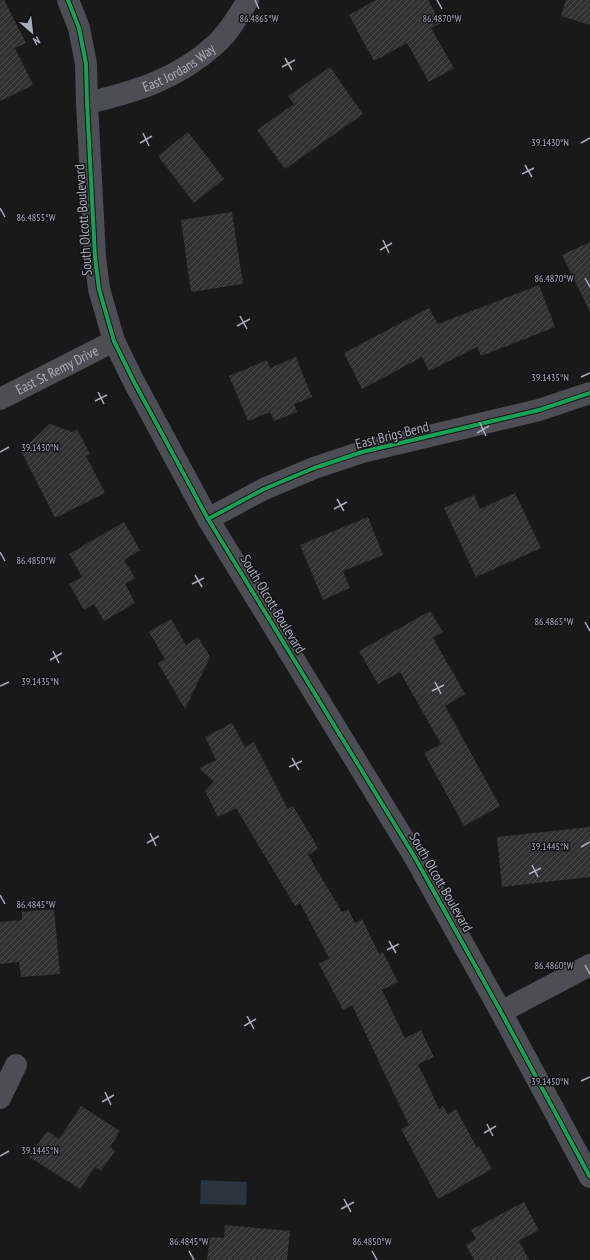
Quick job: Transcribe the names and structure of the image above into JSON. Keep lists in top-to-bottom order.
{
  "streets": {
    "street": [
      "East Jordans Way",
      "South Olcott Boulevard",
      "East St Remy Drive",
      "East Brigs Bend"
    ]
  },
  "crossings": [
    ["East Jordans Way", "South Olcott Boulevard"],
    ["South Olcott Boulevard", "East St Remy Drive"],
    ["South Olcott Boulevard", "East Brigs Bend"]
  ],
  "north": "bottom right",
  "coordinates": [
    "86.4865°W",
    "86.4870°W",
    "39.1430°N",
    "86.4855°W",
    "39.1435°N",
    "86.4850°W",
    "39.1445°N",
    "86.4845°W",
    "86.4860°W",
    "39.1450°N"
  ]
}
